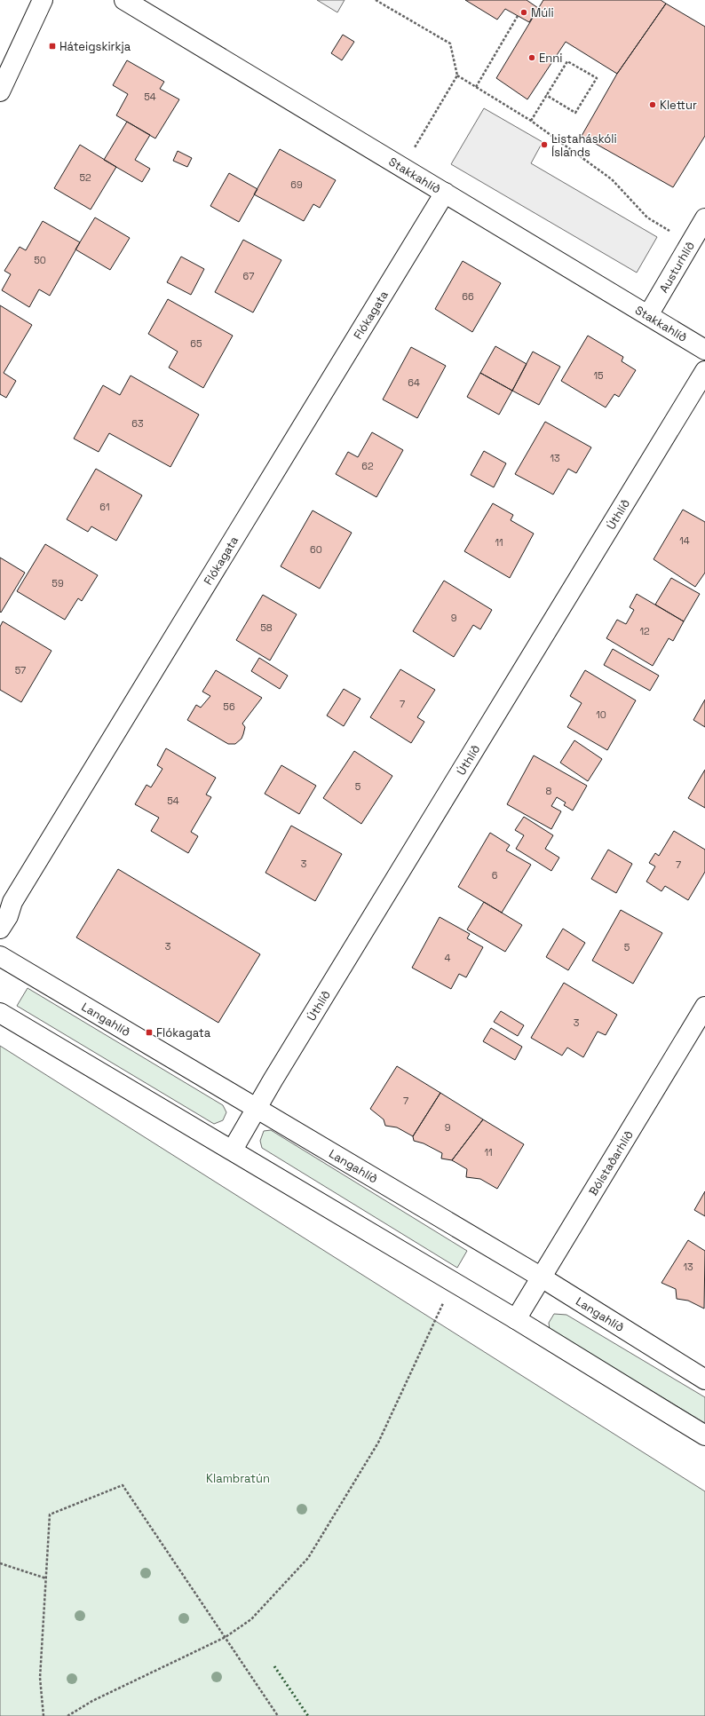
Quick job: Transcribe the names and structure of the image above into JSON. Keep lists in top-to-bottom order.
{
  "streets": {
    "street": [
      "Stakkahlíð",
      "Austurhlíð",
      "Flókagata",
      "Úthlíð",
      "Langahlíð",
      "Bólstaðarhlíð"
    ]
  },
  "crossings": [
    ["Stakkahlíð", "Austurhlíð"],
    ["Stakkahlíð", "Flókagata"],
    ["Úthlíð", "Langahlíð"],
    ["Langahlíð", "Bólstaðarhlíð"]
  ],
  "parks": ["Klambratún"],
  "places": {
    "other": [
      "Múli",
      "Enni",
      "Klettur",
      "Listaháskóli Íslands"
    ],
    "transit": ["Háteigskirkja", "Flókagata"]
  },
  "house_numbers": [
    "54",
    "52",
    "69",
    "50",
    "67",
    "66",
    "65",
    "15",
    "64",
    "63",
    "13",
    "62",
    "61",
    "14",
    "11",
    "60",
    "59",
    "9",
    "58",
    "12",
    "57",
    "7",
    "56",
    "10",
    "5",
    "8",
    "54",
    "3",
    "7",
    "6",
    "3",
    "5",
    "4",
    "3",
    "7",
    "9",
    "11",
    "13"
  ]
}
